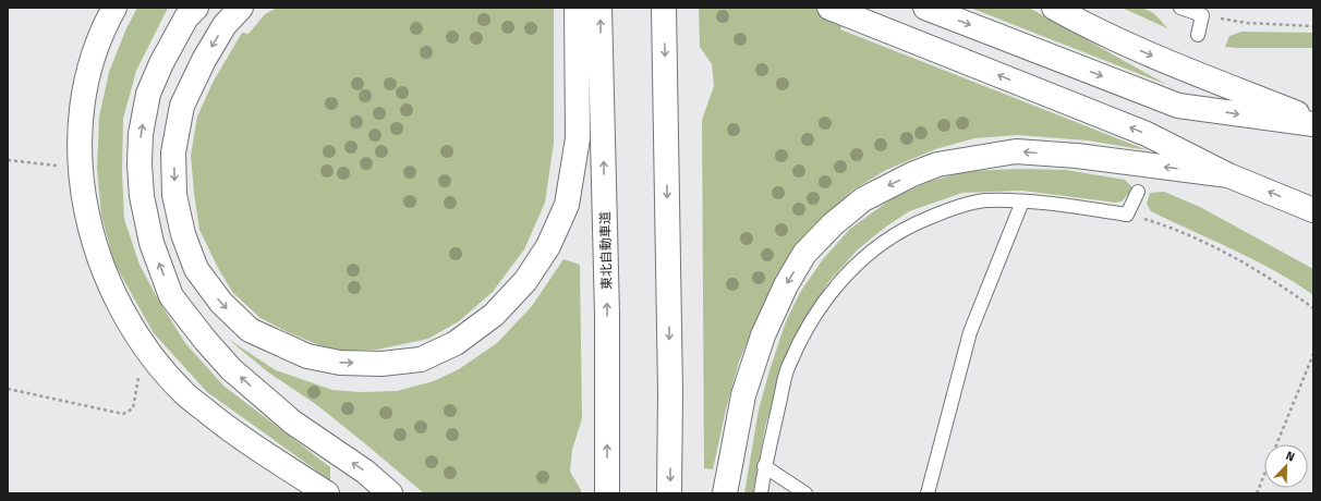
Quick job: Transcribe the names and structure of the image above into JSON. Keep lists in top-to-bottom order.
{
  "streets": {
    "main road": ["東北自動車道"]
  },
  "north": "top right"
}
